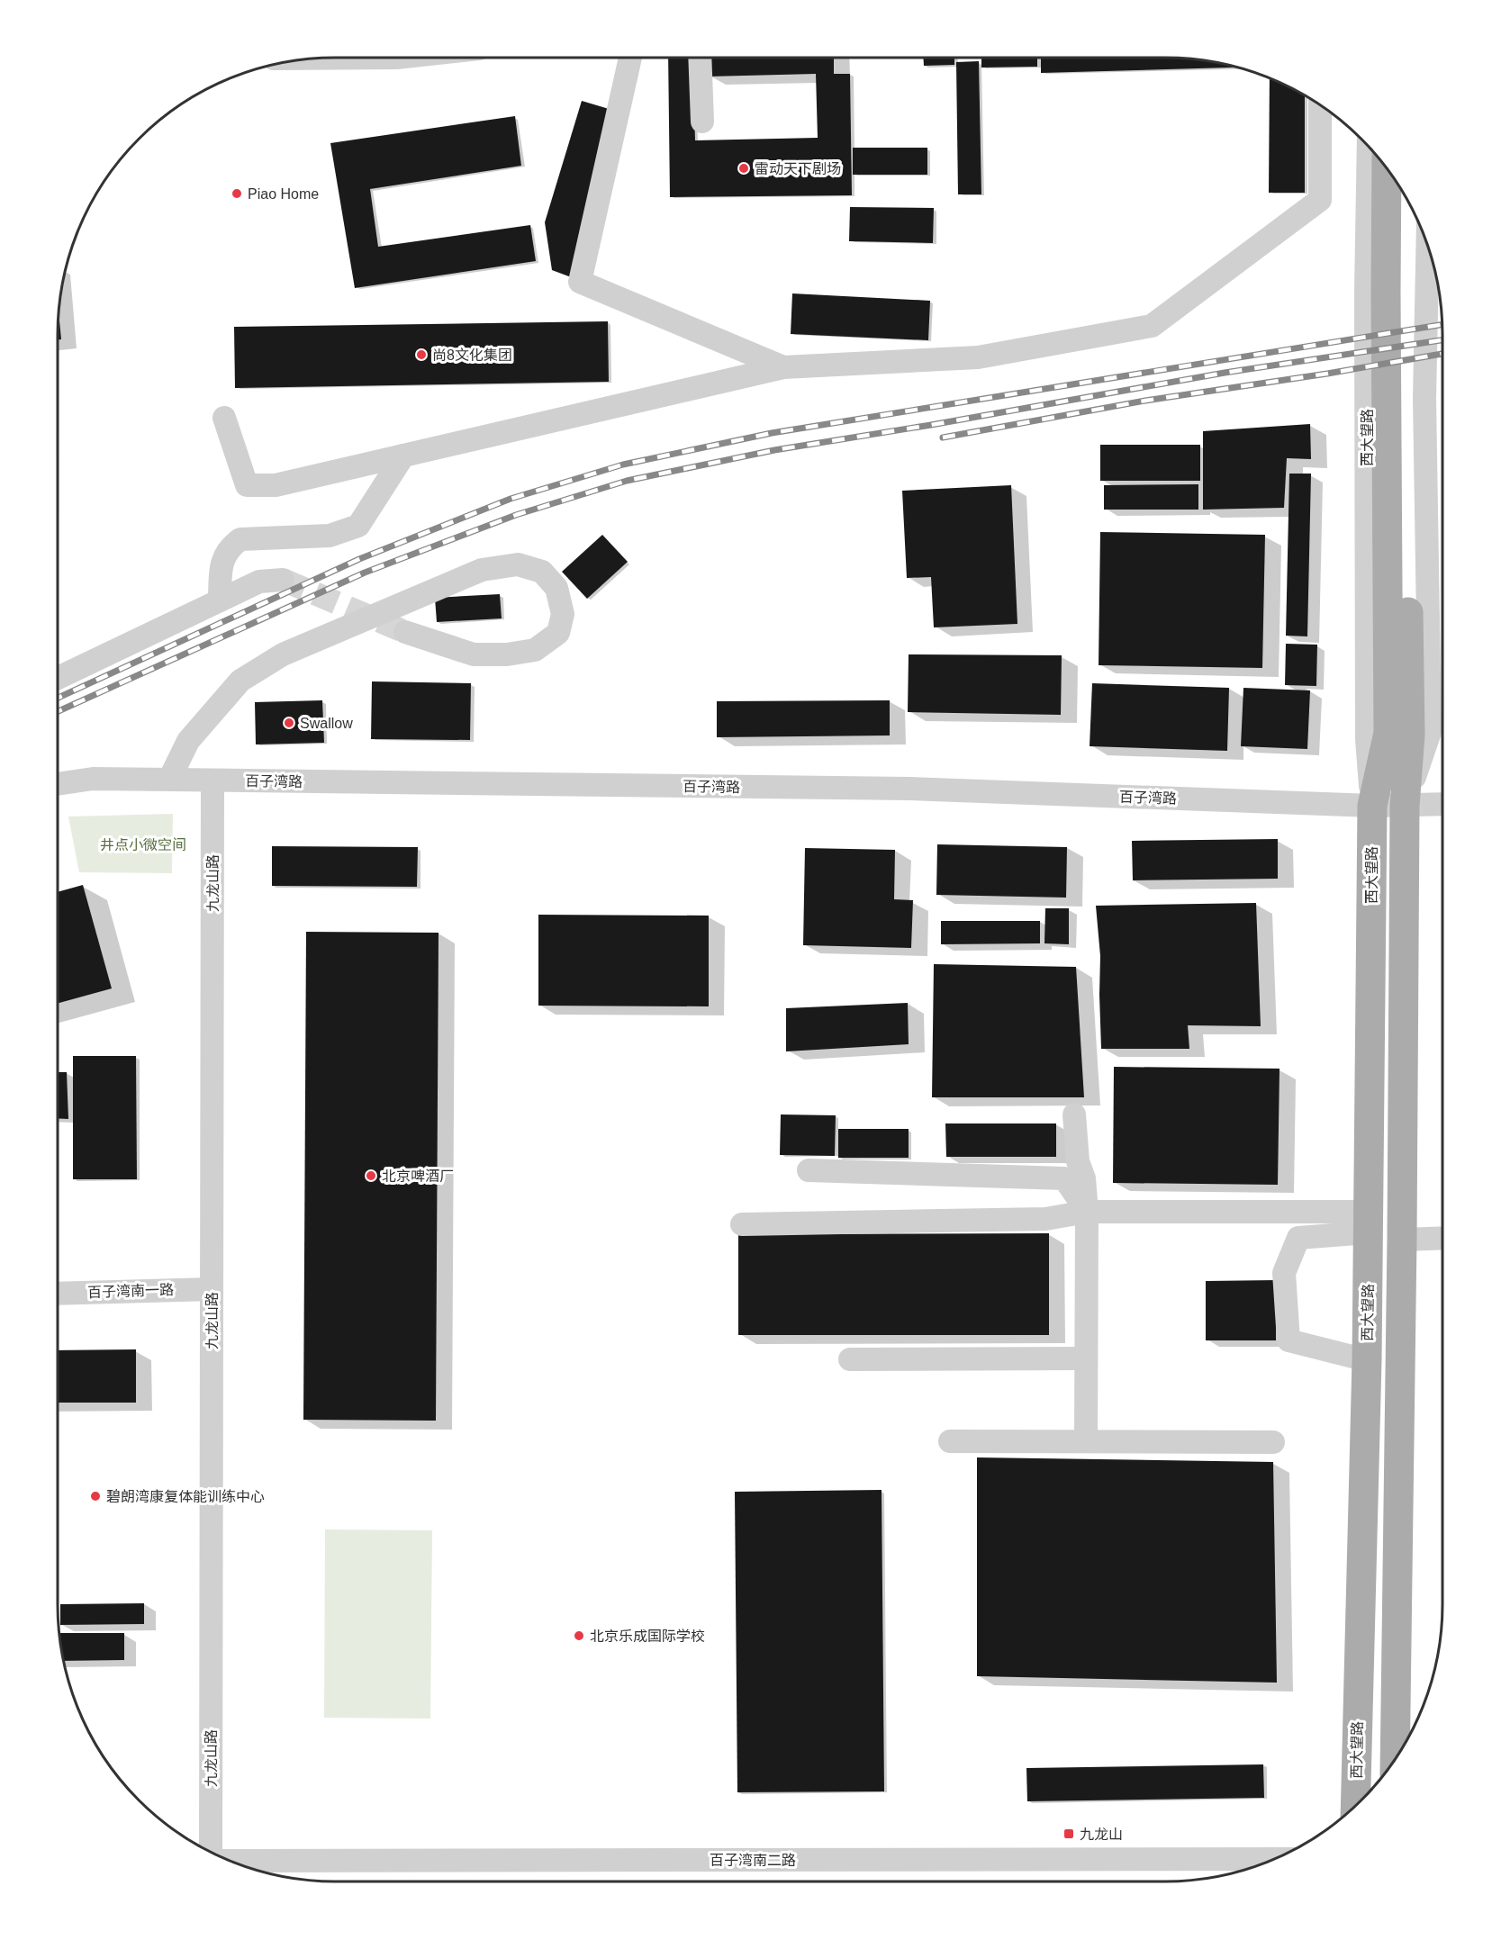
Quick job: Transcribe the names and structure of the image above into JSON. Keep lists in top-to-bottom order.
{
  "streets": {
    "main road": ["西大望路"],
    "street": [
      "百子湾路",
      "九龙山路",
      "百子湾南一路",
      "百子湾南二路"
    ]
  },
  "crossings": [
    ["西大望路", "百子湾路"],
    ["百子湾路", "九龙山路"],
    ["九龙山路", "百子湾南一路"]
  ],
  "parks": ["井点小微空间"],
  "places": {
    "other": [
      "雷动天下剧场",
      "Piao Home",
      "尚8文化集团",
      "Swallow",
      "北京啤酒厂",
      "碧朗湾康复体能训练中心",
      "北京乐成国际学校"
    ],
    "transit": ["九龙山"]
  }
}
